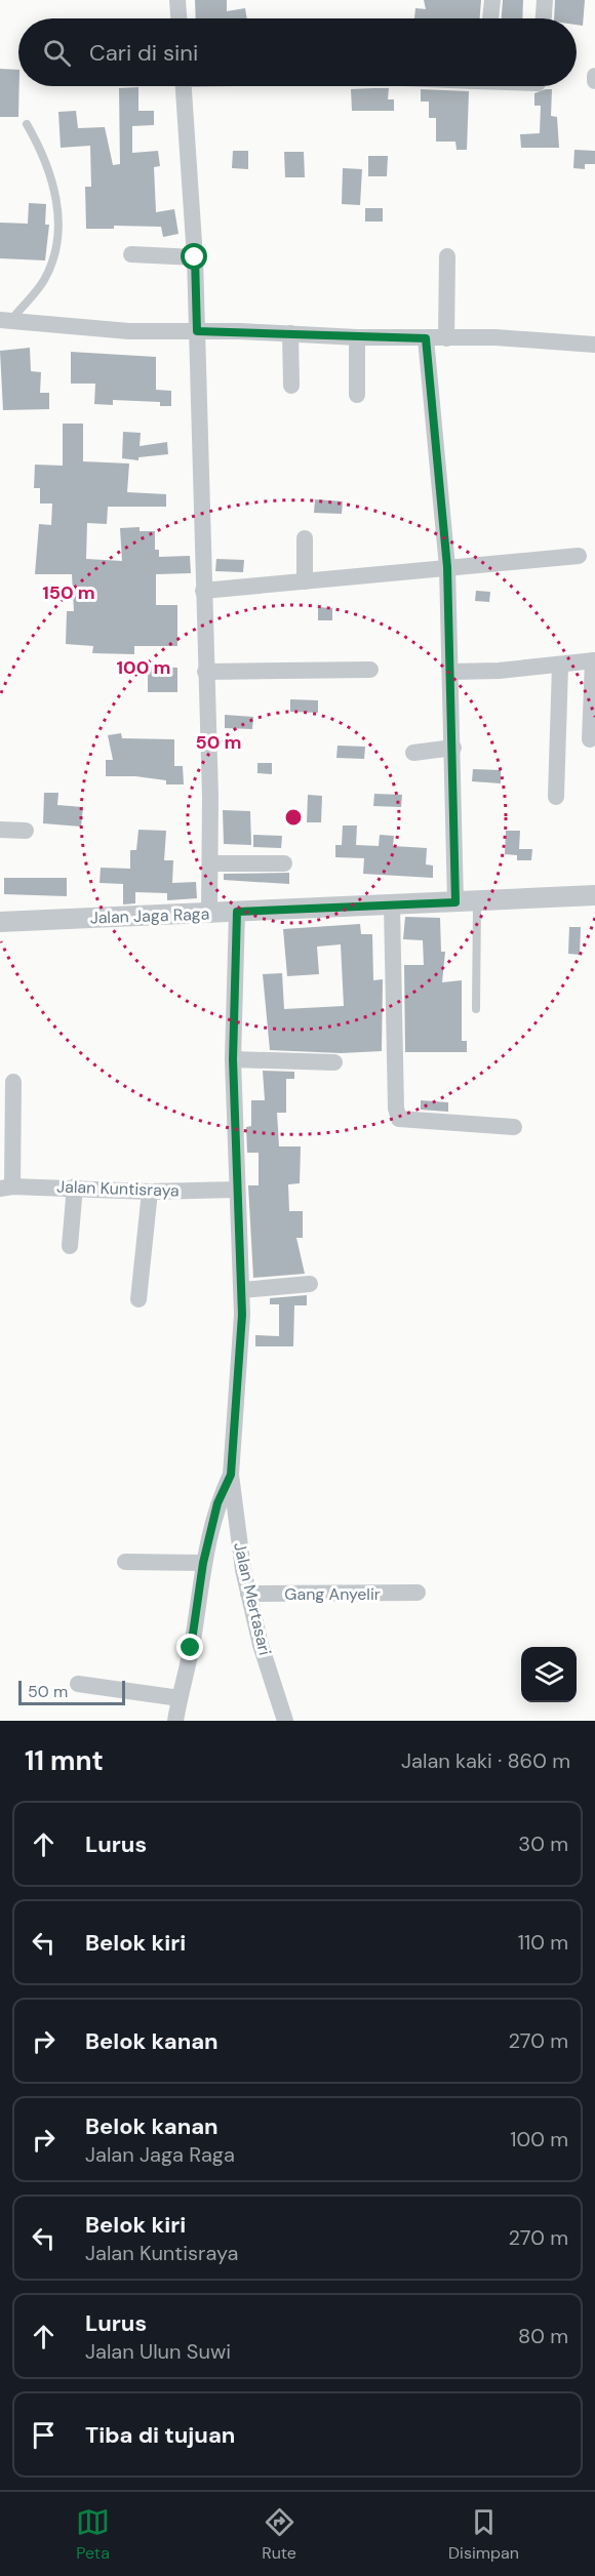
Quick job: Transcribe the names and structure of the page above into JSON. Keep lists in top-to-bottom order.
{
  "streets": {
    "street": [
      "Jalan Jaga Raga",
      "Jalan Kuntisraya",
      "Gang Anyelir",
      "Jalan Mertasari"
    ]
  },
  "crossings": [
    ["Gang Anyelir", "Jalan Mertasari"]
  ],
  "scale_bar": "50 m",
  "page": {
    "search": "Cari di sini",
    "scale": "50 m",
    "heading": ["11 mnt", "Jalan kaki · 860 m"],
    "list": [
      ["Lurus", "30 m"],
      ["Belok kiri", "110 m"],
      ["Belok kanan", "270 m"],
      ["Belok kanan", "Jalan Jaga Raga", "100 m"],
      ["Belok kiri", "Jalan Kuntisraya", "270 m"],
      ["Lurus", "Jalan Ulun Suwi", "80 m"],
      "Tiba di tujuan"
    ],
    "nav": ["Peta", "Rute", "Disimpan"]
  },
  "rings": ["150 m", "100 m", "50 m"]
}
